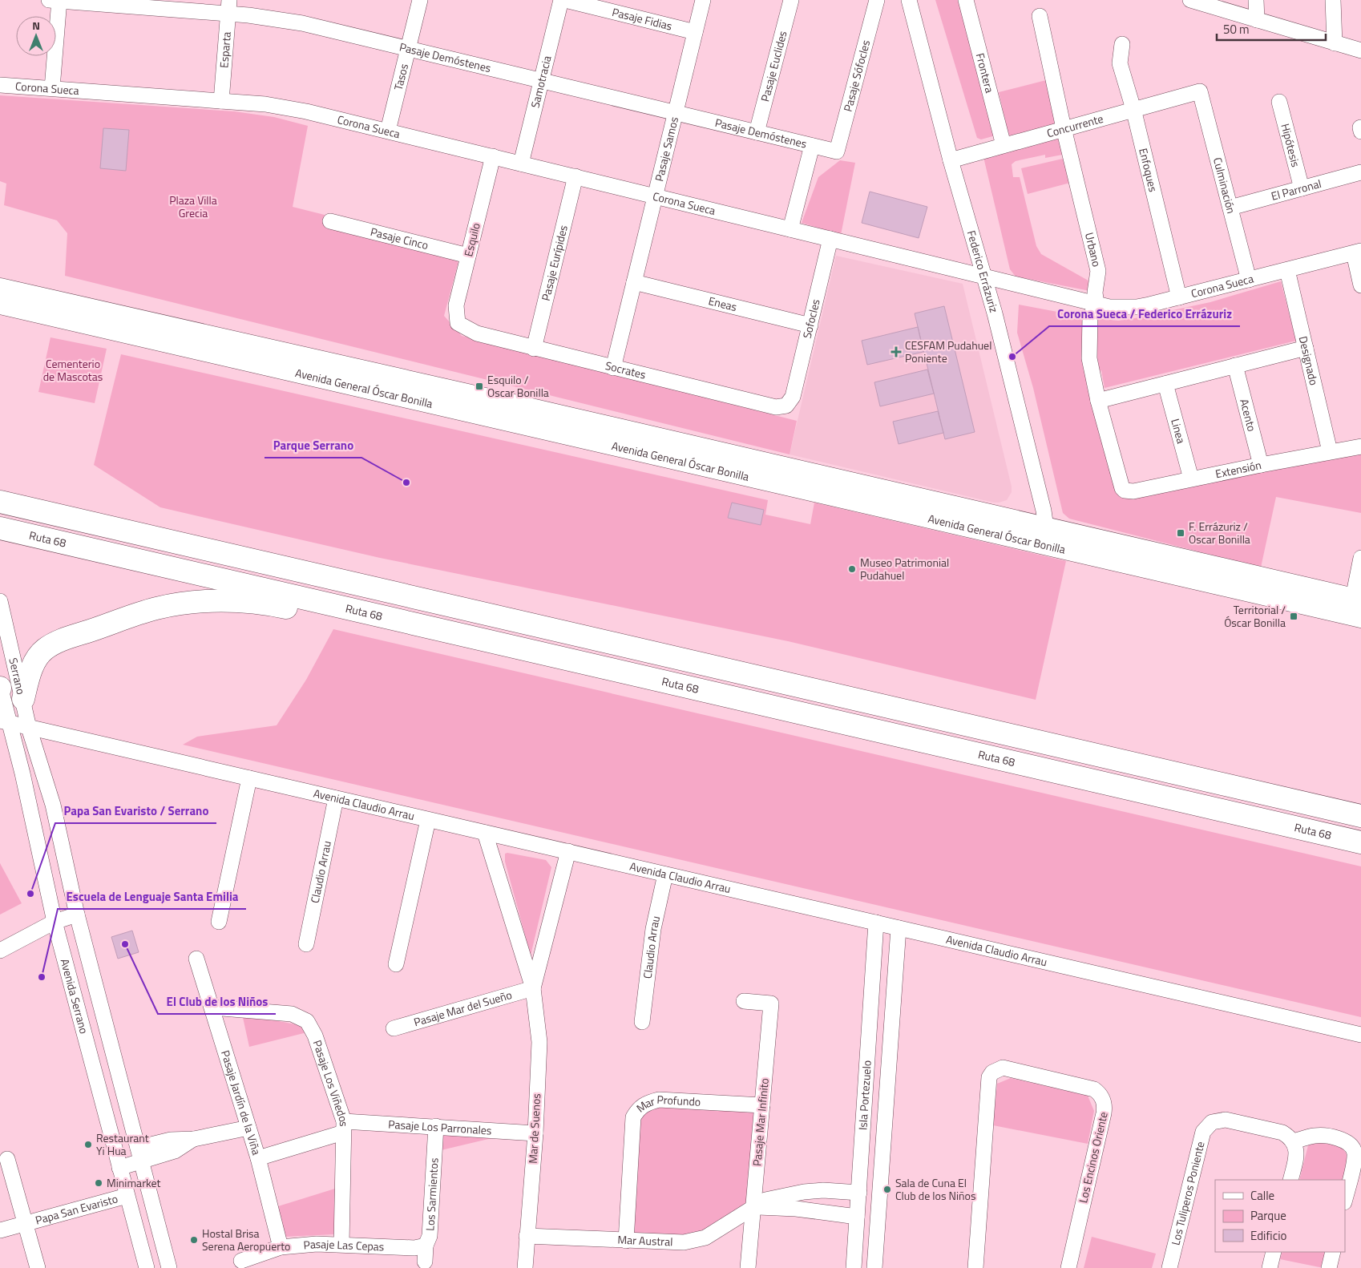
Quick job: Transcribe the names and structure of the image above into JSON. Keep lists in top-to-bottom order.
{
  "streets": {
    "highway": ["Ruta 68"],
    "main road": ["Avenida General Óscar Bonilla"],
    "street": [
      "Pasaje Fidias",
      "Esparta",
      "Pasaje Demóstenes",
      "Pasaje Euclides",
      "Frontera",
      "Pasaje Sófocles",
      "Tasos",
      "Samotracia",
      "Corona Sueca",
      "Concurrente",
      "Hipótesis",
      "Pasaje Samos",
      "Enfoques",
      "Culminación",
      "El Parronal",
      "Pasaje Cinco",
      "Esquilo",
      "Urbano",
      "Pasaje Eurípides",
      "Federico Errázuriz",
      "Eneas",
      "Sofocles",
      "Designado",
      "Socrates",
      "Acento",
      "Linea",
      "Extensión",
      "Serrano",
      "Avenida Claudio Arrau",
      "Claudio Arrau",
      "Avenida Serrano",
      "Pasaje Mar del Sueño",
      "Pasaje Los Viñedos",
      "Isla Portezuelo",
      "Pasaje Jardín de la Viña",
      "Mar Profundo",
      "Pasaje Mar Infinito",
      "Pasaje Los Parronales",
      "Mar de Suenos",
      "Los Encinos Oriente",
      "Los Tuliperos Poniente",
      "Los Sarmientos",
      "Papa San Evaristo",
      "Mar Austral",
      "Pasaje Las Cepas"
    ]
  },
  "crossings": [
    ["Pasaje Fidias", "Pasaje Samos"],
    ["Esparta", "Pasaje Demóstenes"],
    ["Esparta", "Corona Sueca"],
    ["Pasaje Demóstenes", "Pasaje Euclides"],
    ["Pasaje Demóstenes", "Pasaje Sófocles"],
    ["Pasaje Demóstenes", "Tasos"],
    ["Pasaje Demóstenes", "Samotracia"],
    ["Pasaje Demóstenes", "Pasaje Samos"],
    ["Frontera", "Concurrente"],
    ["Tasos", "Corona Sueca"],
    ["Samotracia", "Corona Sueca"],
    ["Corona Sueca", "Pasaje Samos"],
    ["Corona Sueca", "Enfoques"],
    ["Corona Sueca", "Culminación"],
    ["Corona Sueca", "Esquilo"],
    ["Corona Sueca", "Urbano"],
    ["Corona Sueca", "Pasaje Eurípides"],
    ["Corona Sueca", "Federico Errázuriz"],
    ["Corona Sueca", "Sofocles"],
    ["Corona Sueca", "Designado"],
    ["Concurrente", "Enfoques"],
    ["Concurrente", "Culminación"],
    ["Concurrente", "Urbano"],
    ["Concurrente", "Federico Errázuriz"],
    ["Hipótesis", "El Parronal"],
    ["Pasaje Samos", "Eneas"],
    ["Pasaje Samos", "Socrates"],
    ["Culminación", "El Parronal"],
    ["Pasaje Cinco", "Esquilo"],
    ["Esquilo", "Socrates"],
    ["Urbano", "Extensión"],
    ["Pasaje Eurípides", "Socrates"],
    ["Federico Errázuriz", "Avenida General Óscar Bonilla"],
    ["Eneas", "Sofocles"],
    ["Sofocles", "Socrates"],
    ["Designado", "Extensión"],
    ["Acento", "Extensión"],
    ["Linea", "Extensión"],
    ["Serrano", "Avenida Claudio Arrau"],
    ["Serrano", "Avenida Serrano"],
    ["Avenida Claudio Arrau", "Claudio Arrau"],
    ["Avenida Claudio Arrau", "Avenida Serrano"],
    ["Avenida Claudio Arrau", "Isla Portezuelo"],
    ["Avenida Claudio Arrau", "Mar de Suenos"],
    ["Avenida Serrano", "Papa San Evaristo"],
    ["Pasaje Mar del Sueño", "Mar de Suenos"],
    ["Pasaje Los Viñedos", "Pasaje Jardín de la Viña"],
    ["Pasaje Los Viñedos", "Pasaje Los Parronales"],
    ["Pasaje Los Viñedos", "Pasaje Las Cepas"],
    ["Isla Portezuelo", "Mar Austral"],
    ["Pasaje Jardín de la Viña", "Pasaje Los Parronales"],
    ["Pasaje Jardín de la Viña", "Pasaje Las Cepas"],
    ["Mar Profundo", "Pasaje Mar Infinito"],
    ["Mar Profundo", "Mar Austral"],
    ["Pasaje Mar Infinito", "Mar Austral"],
    ["Pasaje Los Parronales", "Mar de Suenos"],
    ["Pasaje Los Parronales", "Los Sarmientos"],
    ["Mar de Suenos", "Mar Austral"],
    ["Los Sarmientos", "Pasaje Las Cepas"]
  ],
  "parks": ["Plaza Villa Grecia", "Cementerio de Mascotas"],
  "places": {
    "health": ["CESFAM Pudahuel Poniente"],
    "other": [
      "Corona Sueca / Federico Errázuriz",
      "Parque Serrano",
      "Museo Patrimonial Pudahuel",
      "Papa San Evaristo / Serrano",
      "El Club de los Niños",
      "Escuela de Lenguaje Santa Emilia",
      "Restaurant Yi Hua",
      "Minimarket",
      "Sala de Cuna El Club de los Niños",
      "Hostal Brisa Serena Aeropuerto"
    ],
    "transit": ["Esquilo / Oscar Bonilla", "F. Errázuriz / Oscar Bonilla", "Territorial / Óscar Bonilla"]
  },
  "legend": ["Calle", "Parque", "Edificio"],
  "scale_bar": "50 m",
  "north": "top"
}
